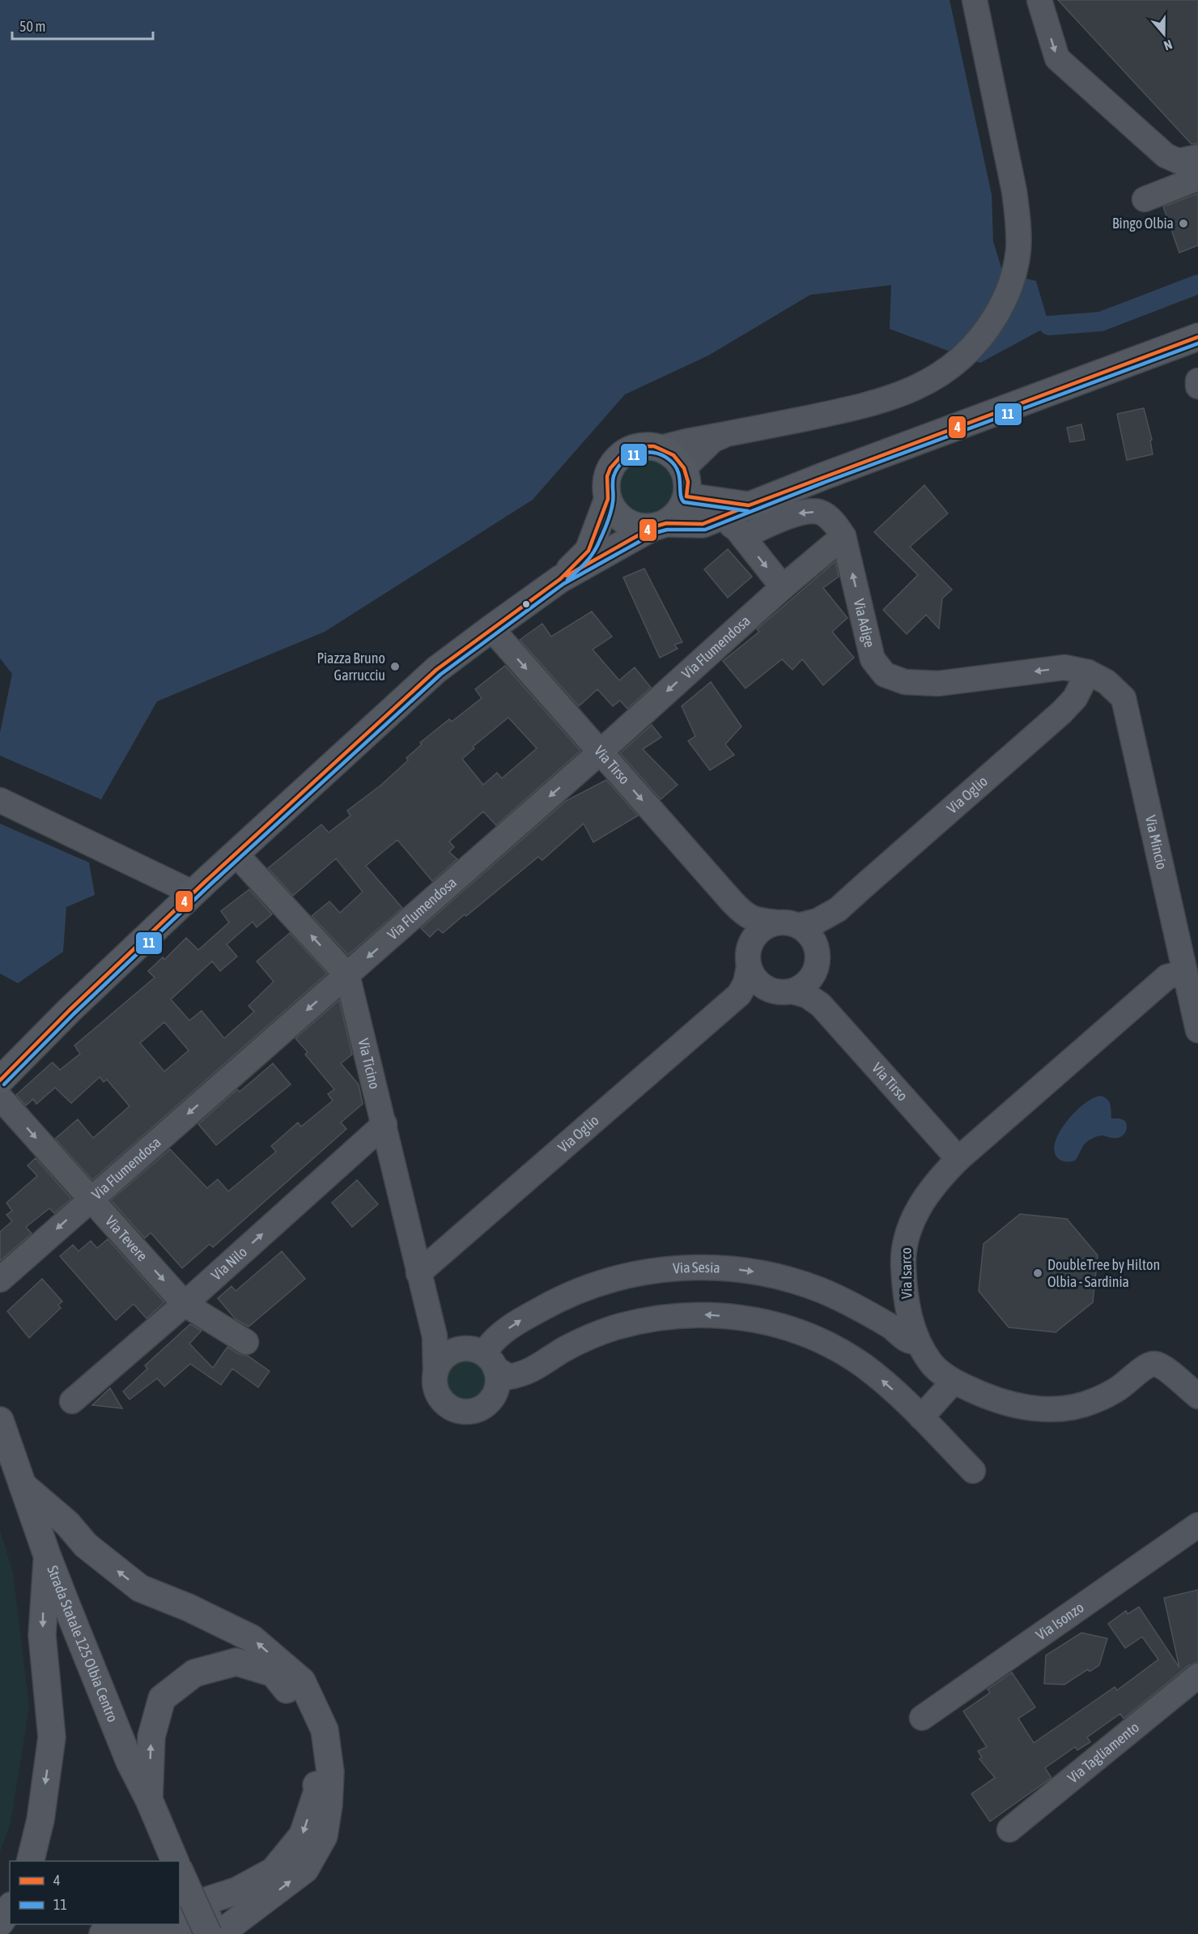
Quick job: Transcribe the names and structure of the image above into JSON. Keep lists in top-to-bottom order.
{
  "streets": {
    "main road": ["Strada Statale 125 Olbia Centro"],
    "street": [
      "Via Adige",
      "Via Flumendosa",
      "Via Tirso",
      "Via Oglio",
      "Via Mincio",
      "Via Ticino",
      "Via Tevere",
      "Via Nilo",
      "Via Sesia",
      "Via Isarco",
      "Via Isonzo",
      "Via Tagliamento"
    ]
  },
  "crossings": [
    ["Via Adige", "Via Flumendosa"],
    ["Via Adige", "Via Oglio"],
    ["Via Adige", "Via Mincio"],
    ["Via Flumendosa", "Via Tirso"],
    ["Via Flumendosa", "Via Ticino"],
    ["Via Flumendosa", "Via Tevere"],
    ["Via Tirso", "Via Isarco"],
    ["Via Oglio", "Via Mincio"],
    ["Via Oglio", "Via Ticino"],
    ["Via Mincio", "Via Isarco"],
    ["Via Ticino", "Via Nilo"],
    ["Via Ticino", "Via Sesia"],
    ["Via Tevere", "Via Nilo"],
    ["Via Sesia", "Via Isarco"]
  ],
  "one_way": [
    "Via Flumendosa",
    "Via Tirso",
    "Via Tevere",
    "Via Nilo",
    "Via Sesia"
  ],
  "places": ["Bingo Olbia", "Piazza Bruno Garrucciu", "DoubleTree by Hilton Olbia - Sardinia"],
  "lines": ["transit line 4", "transit line 11"],
  "legend": ["4", "11"],
  "scale_bar": "50 m",
  "north": "bottom"
}
